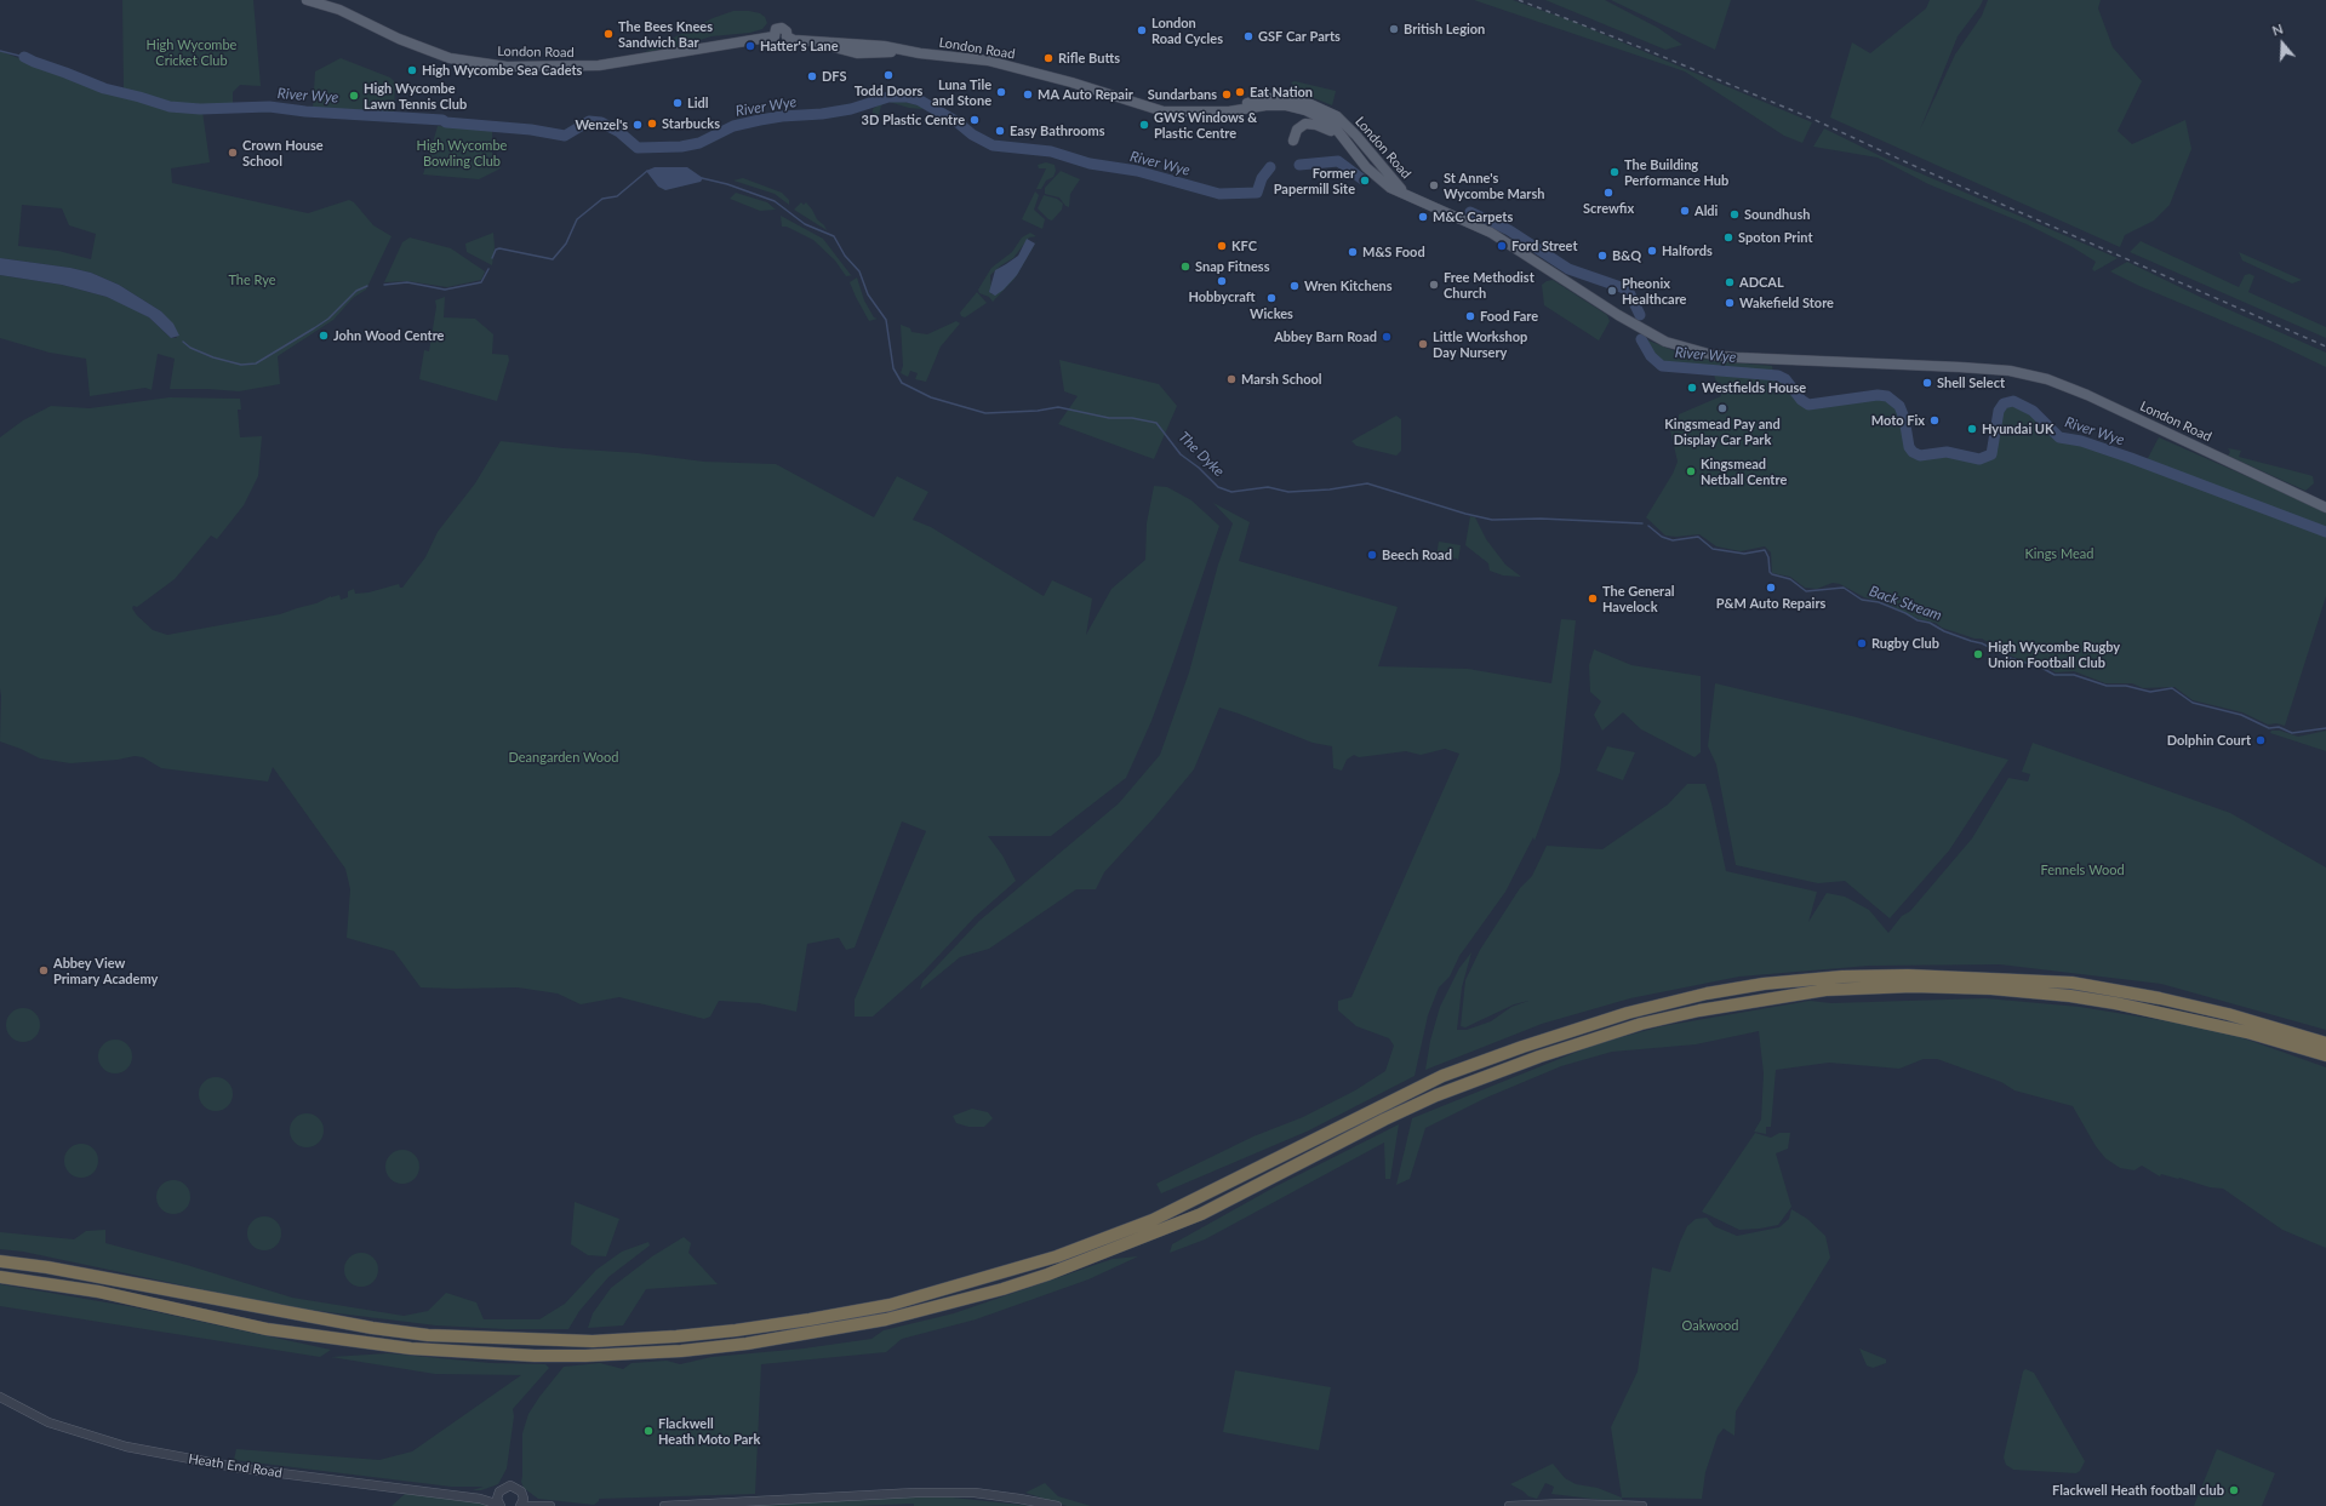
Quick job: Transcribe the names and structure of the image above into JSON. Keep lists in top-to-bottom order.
{
  "streets": {
    "main road": ["London Road"],
    "street": ["Heath End Road"]
  },
  "water": ["River Wye", "The Dyke", "Back Stream"],
  "parks": [
    "High Wycombe Cricket Club",
    "High Wycombe Bowling Club",
    "The Rye",
    "Kings Mead",
    "Deangarden Wood",
    "Fennels Wood",
    "Oakwood"
  ],
  "places": [
    "British Legion",
    "London Road Cycles",
    "The Bees Knees Sandwich Bar",
    "GSF Car Parts",
    "Hatter's Lane",
    "Rifle Butts",
    "High Wycombe Sea Cadets",
    "Todd Doors",
    "DFS",
    "Luna Tile and Stone",
    "Eat Nation",
    "MA Auto Repair",
    "Sundarbans",
    "High Wycombe Lawn Tennis Club",
    "Lidl",
    "3D Plastic Centre",
    "Starbucks",
    "Wenzel's",
    "GWS Windows & Plastic Centre",
    "Easy Bathrooms",
    "Crown House School",
    "The Building Performance Hub",
    "Former Papermill Site",
    "St Anne's Wycombe Marsh",
    "Screwfix",
    "Aldi",
    "Soundhush",
    "M&C Carpets",
    "Spoton Print",
    "KFC",
    "Ford Street",
    "Halfords",
    "M&S Food",
    "B&Q",
    "Snap Fitness",
    "Hobbycraft",
    "ADCAL",
    "Free Methodist Church",
    "Wren Kitchens",
    "Pheonix Healthcare",
    "Wickes",
    "Wakefield Store",
    "Food Fare",
    "John Wood Centre",
    "Abbey Barn Road",
    "Little Workshop Day Nursery",
    "Marsh School",
    "Shell Select",
    "Westfields House",
    "Kingsmead Pay and Display Car Park",
    "Moto Fix",
    "Hyundai UK",
    "Kingsmead Netball Centre",
    "Beech Road",
    "P&M Auto Repairs",
    "The General Havelock",
    "Rugby Club",
    "High Wycombe Rugby Union Football Club",
    "Dolphin Court",
    "Abbey View Primary Academy",
    "Flackwell Heath Moto Park",
    "Flackwell Heath football club"
  ],
  "north": "top"
}
